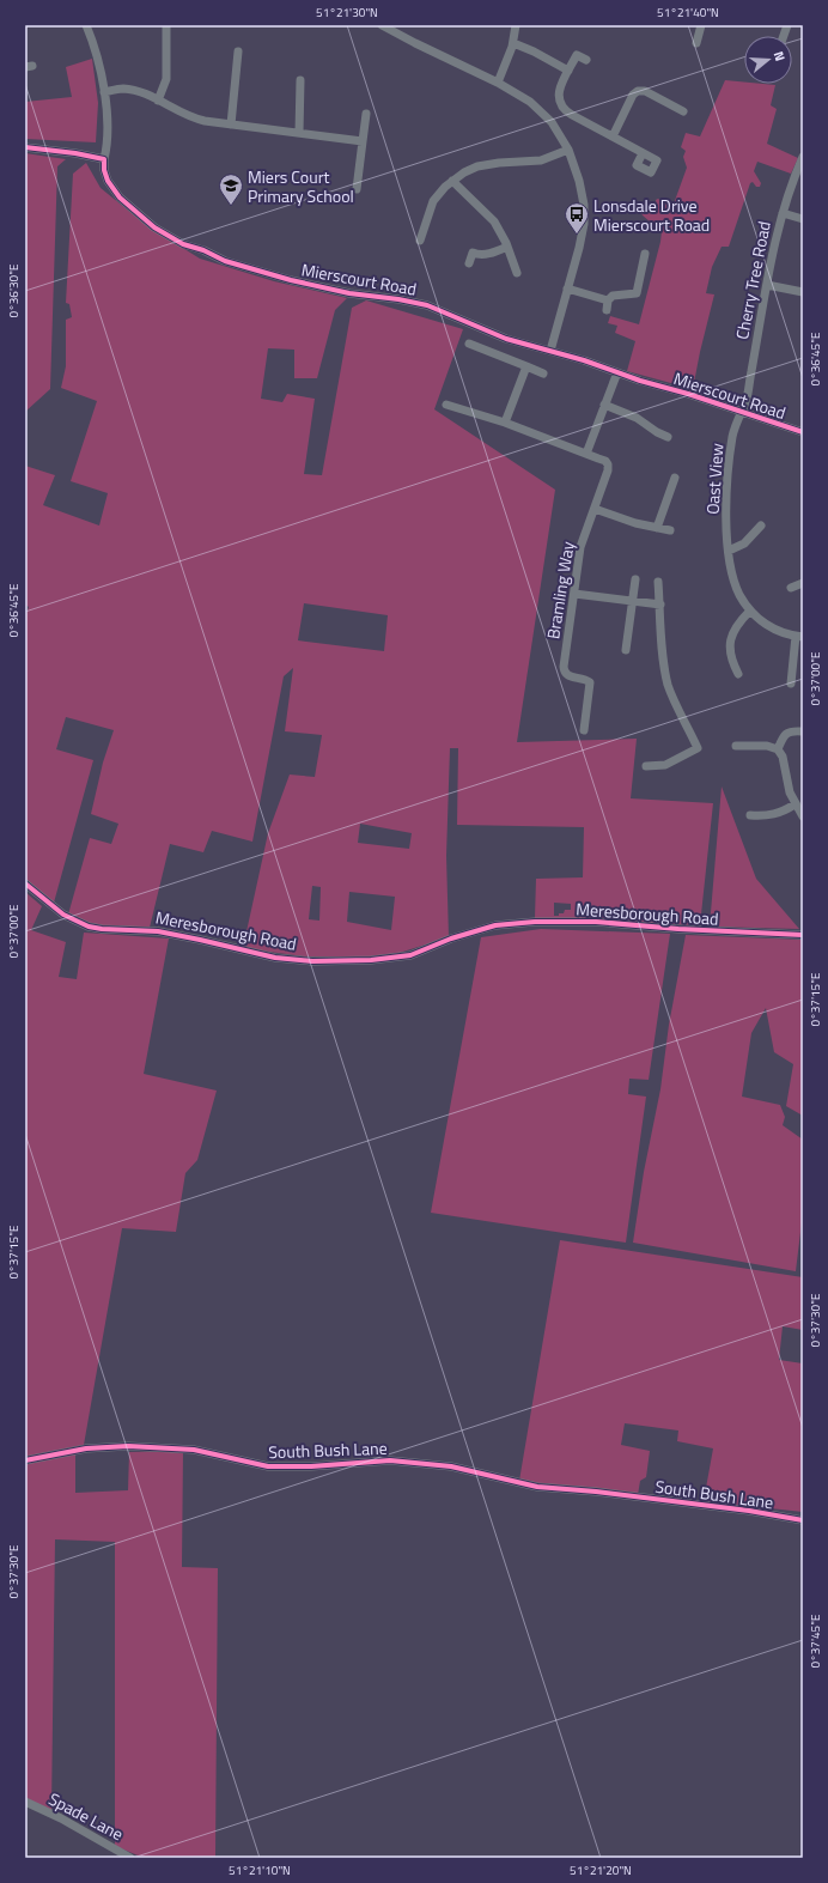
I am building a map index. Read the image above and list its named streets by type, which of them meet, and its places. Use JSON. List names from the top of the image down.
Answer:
{
  "streets": {
    "street": [
      "Mierscourt Road",
      "Cherry Tree Road",
      "Oast View",
      "Bramling Way",
      "Meresborough Road",
      "South Bush Lane",
      "Spade Lane"
    ]
  },
  "crossings": [
    ["Mierscourt Road", "Cherry Tree Road"],
    ["Mierscourt Road", "Oast View"],
    ["Cherry Tree Road", "Oast View"]
  ],
  "places": {
    "school or university": ["Miers Court Primary School"],
    "bus stop": ["Lonsdale Drive Mierscourt Road"]
  },
  "north": "right",
  "coordinates": [
    "51°21'30\"N",
    "51°21'40\"N",
    "0°36'30\"E",
    "0°36'45\"E",
    "0°37'00\"E",
    "0°37'15\"E",
    "0°37'30\"E",
    "0°37'45\"E",
    "51°21'10\"N",
    "51°21'20\"N"
  ]
}
